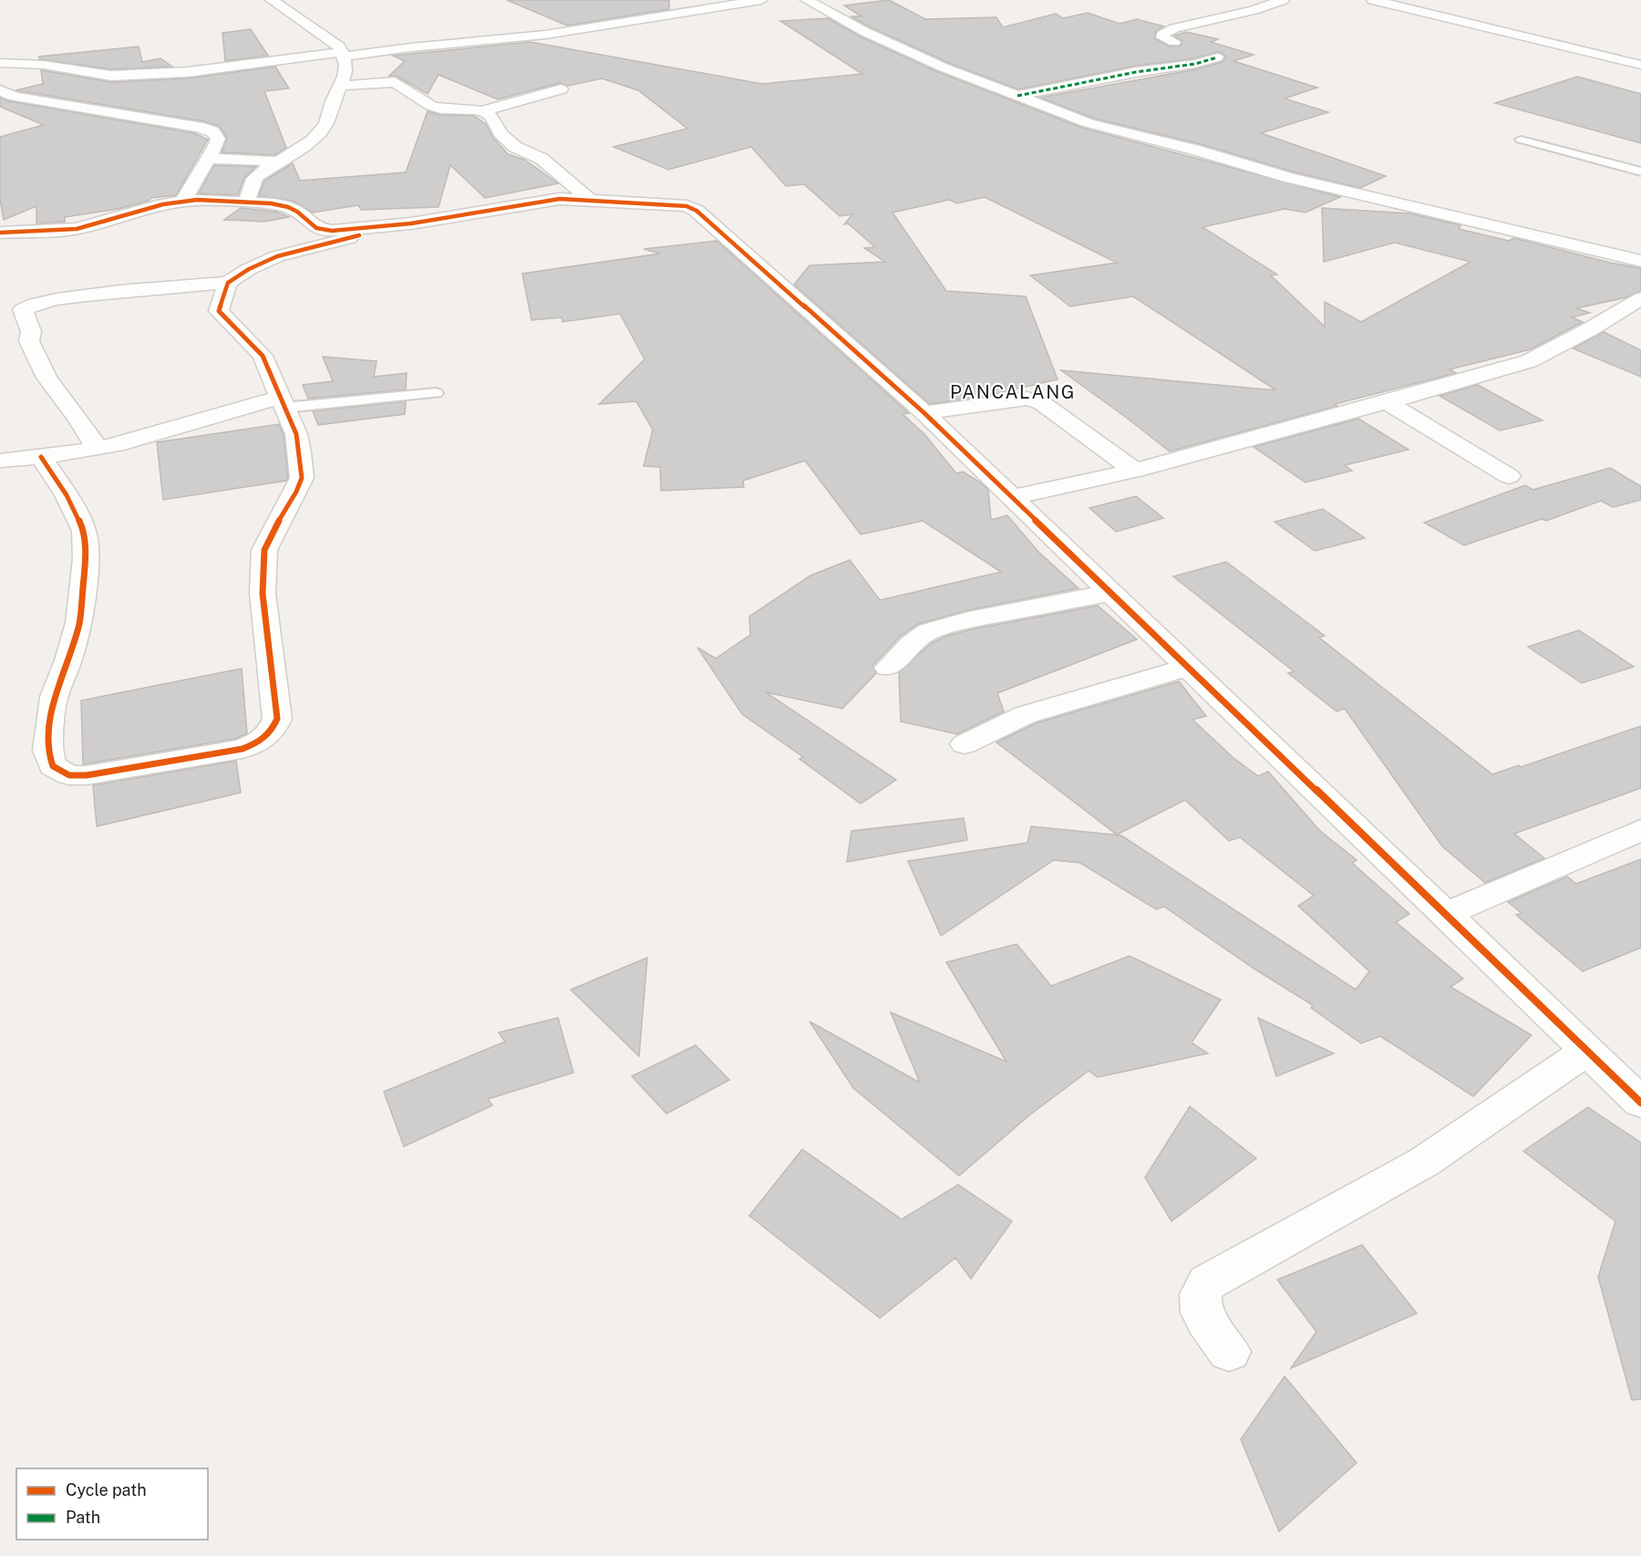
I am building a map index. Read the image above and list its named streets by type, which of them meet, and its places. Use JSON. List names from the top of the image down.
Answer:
{
  "districts": ["PANCALANG"],
  "legend": ["Cycle path", "Path"]
}
